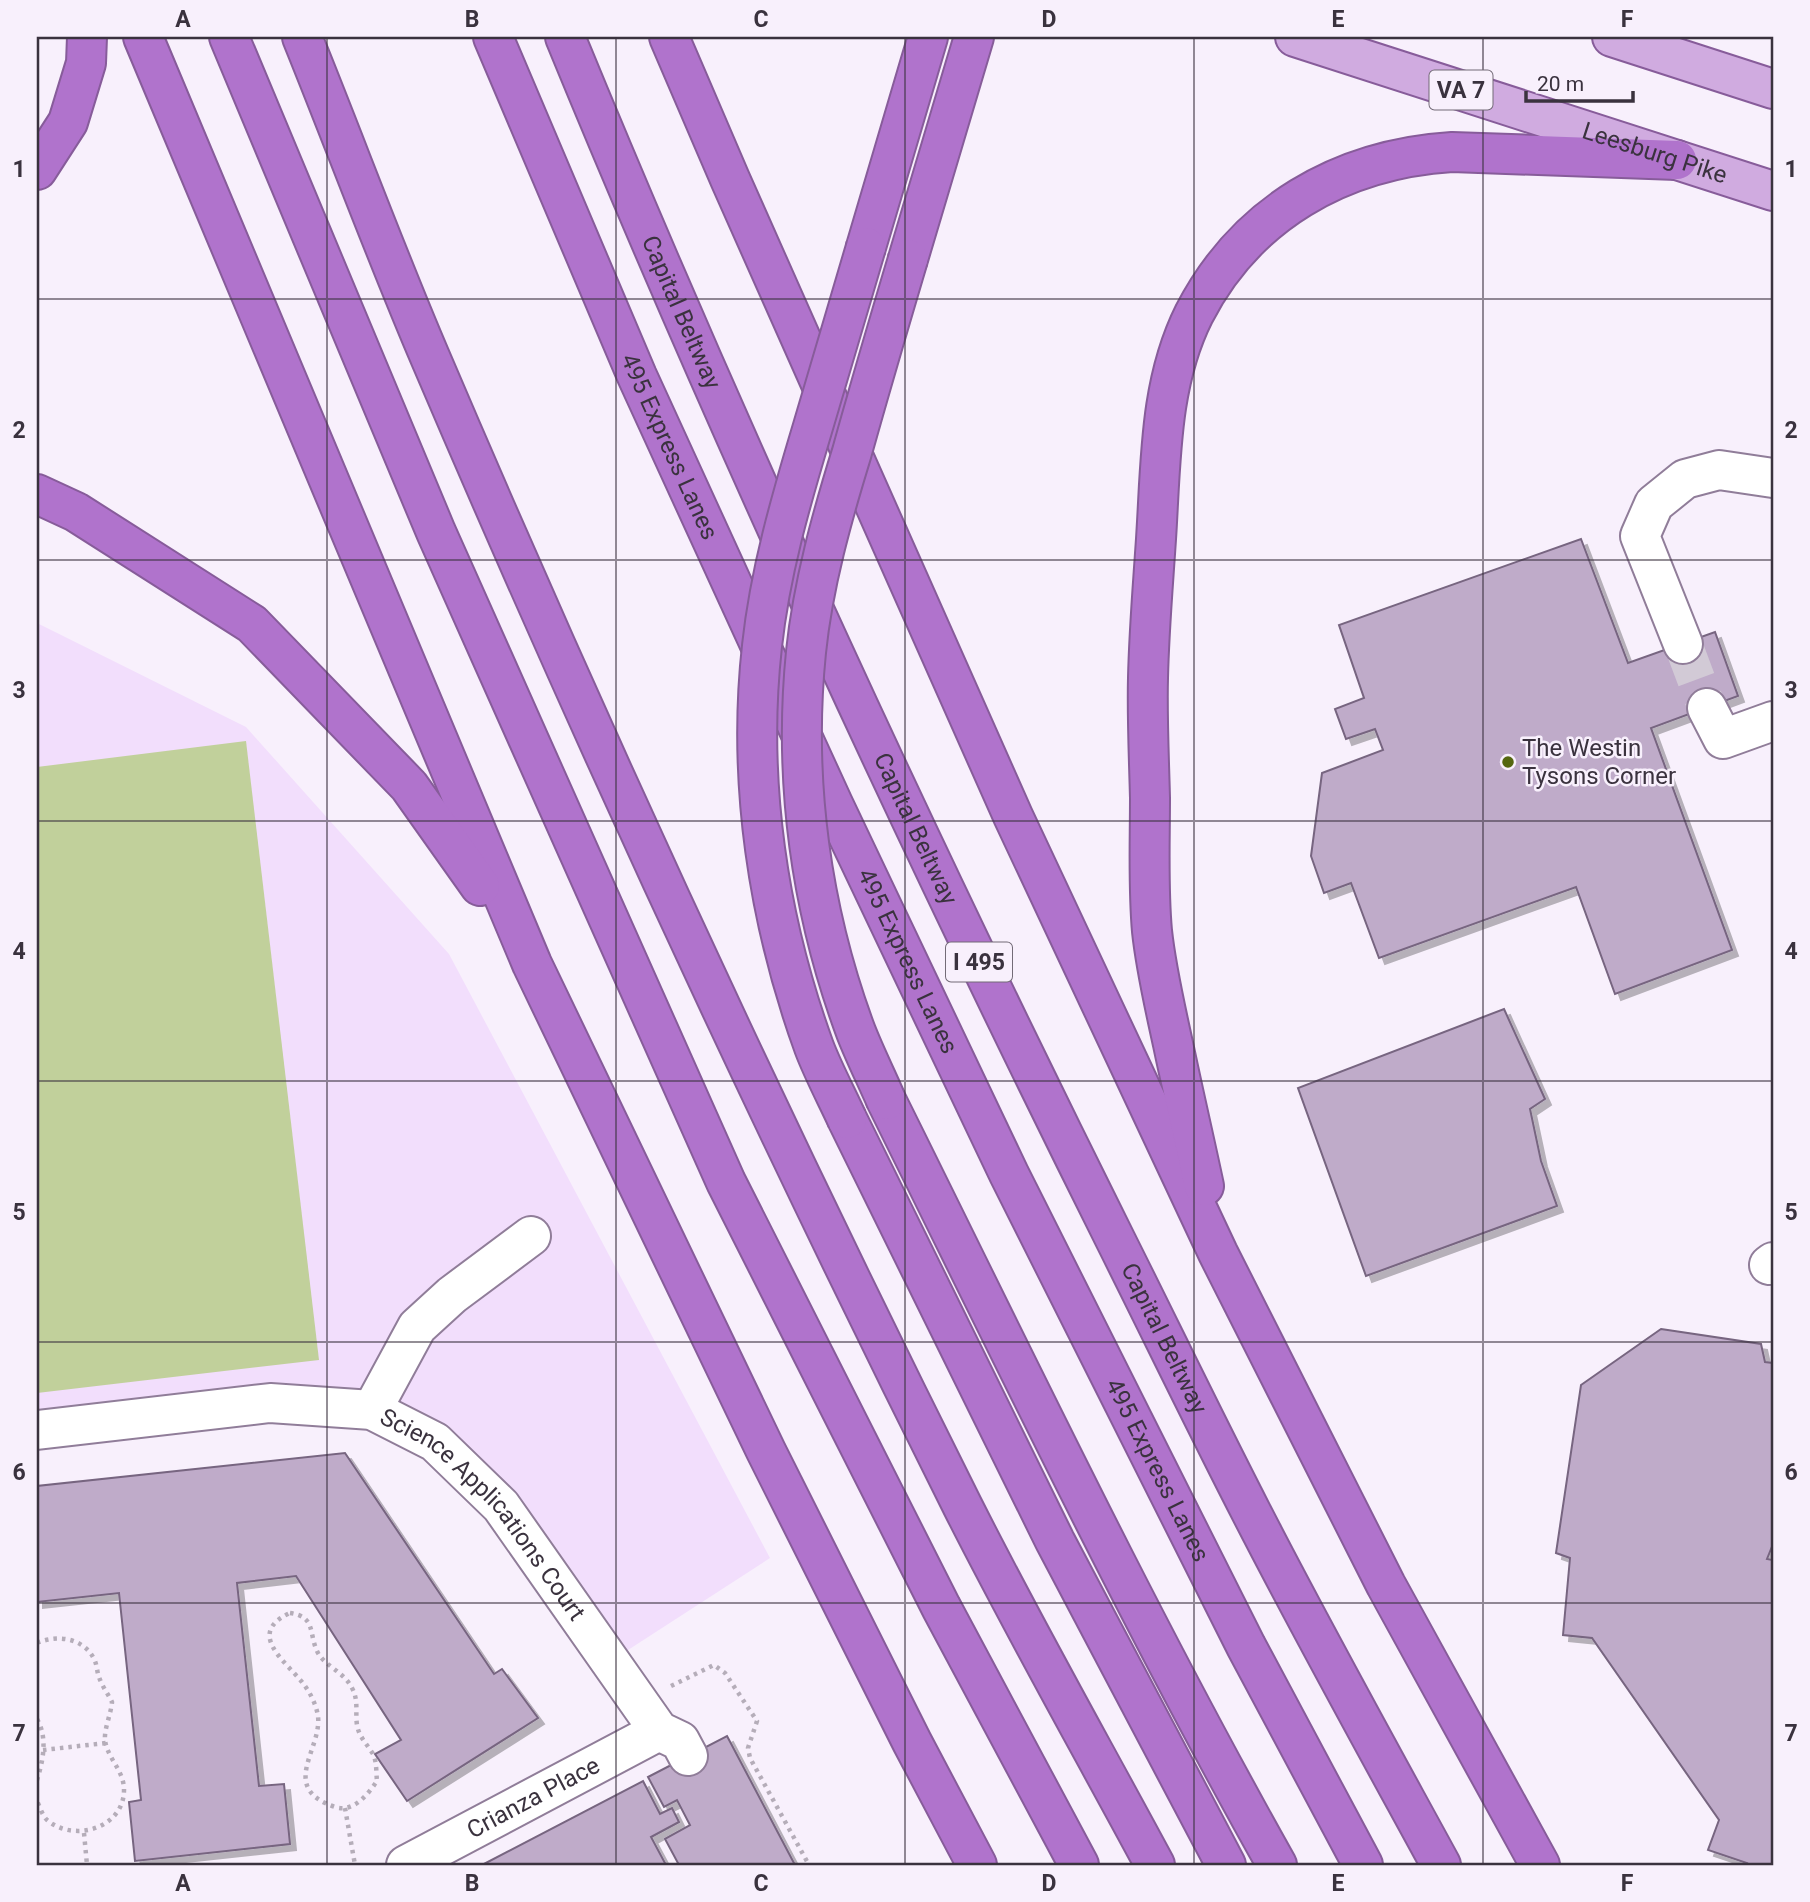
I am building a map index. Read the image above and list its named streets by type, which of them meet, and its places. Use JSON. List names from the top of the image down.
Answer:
{
  "streets": {
    "highway": ["Capital Beltway", "495 Express Lanes", "I 495"],
    "main road": ["VA 7", "Leesburg Pike"],
    "street": ["Science Applications Court", "Crianza Place"]
  },
  "crossings": [
    ["Science Applications Court", "Crianza Place"]
  ],
  "places": ["The Westin Tysons Corner"],
  "scale_bar": "20 m",
  "grid": {
    "columns": [
      "A",
      "B",
      "C",
      "D",
      "E",
      "F"
    ],
    "rows": [
      "1",
      "2",
      "3",
      "4",
      "5",
      "6",
      "7"
    ]
  }
}
